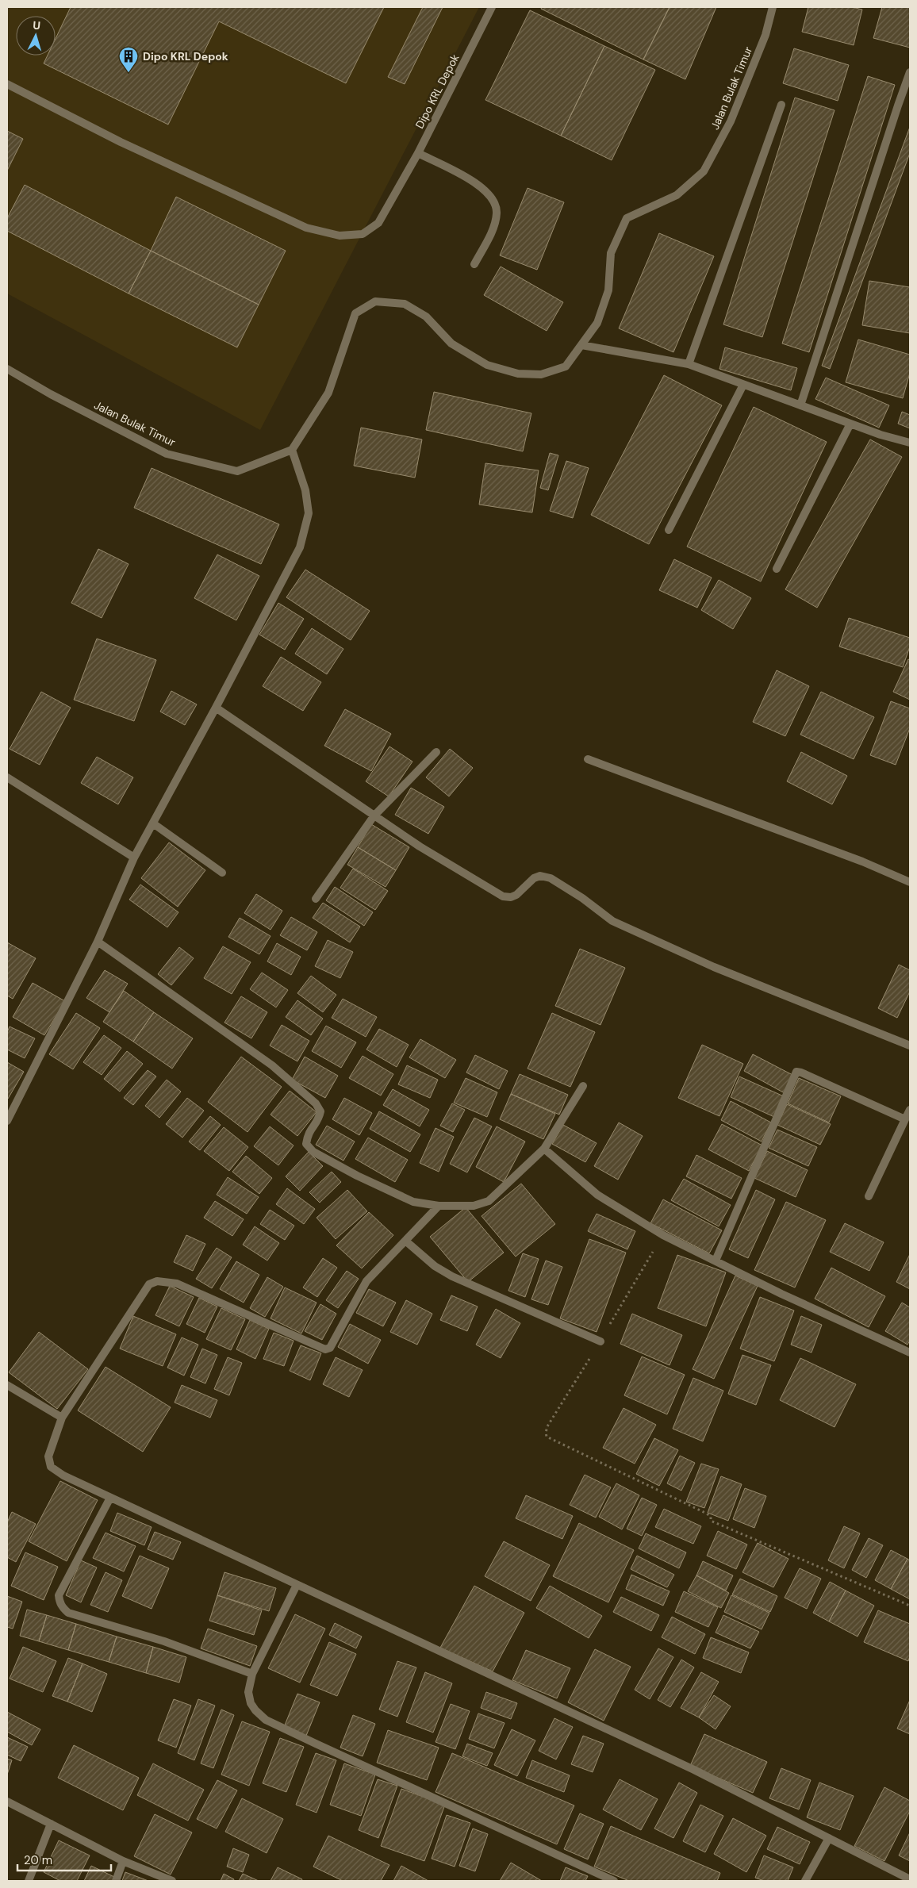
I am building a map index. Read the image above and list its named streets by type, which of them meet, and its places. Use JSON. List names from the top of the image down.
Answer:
{
  "streets": {
    "street": ["Jalan Bulak Timur", "Dipo KRL Depok"]
  },
  "places": {
    "building": ["Dipo KRL Depok"]
  },
  "scale_bar": "20 m",
  "north": "top"
}
